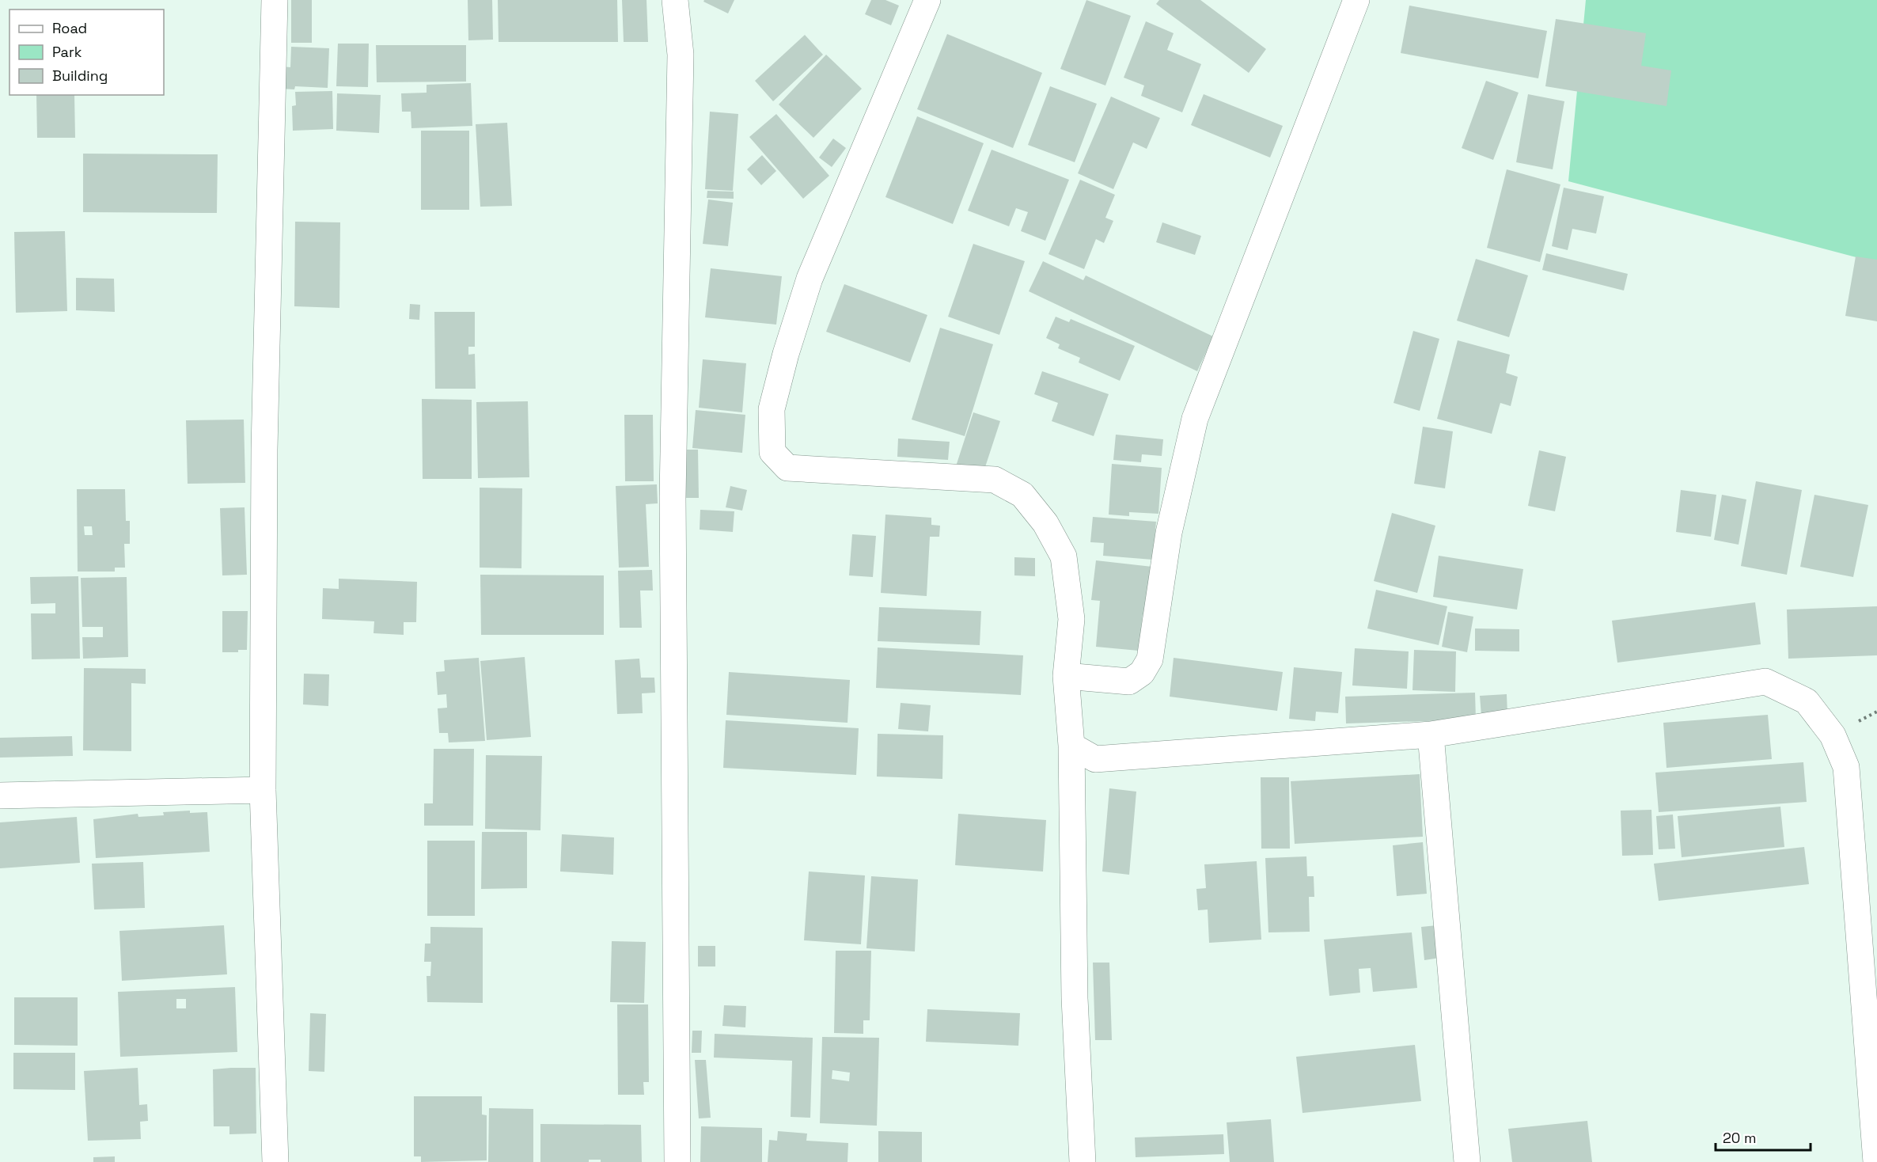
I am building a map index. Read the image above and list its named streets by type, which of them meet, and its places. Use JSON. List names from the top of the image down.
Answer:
{
  "legend": ["Road", "Park", "Building"],
  "scale_bar": "20 m"
}
